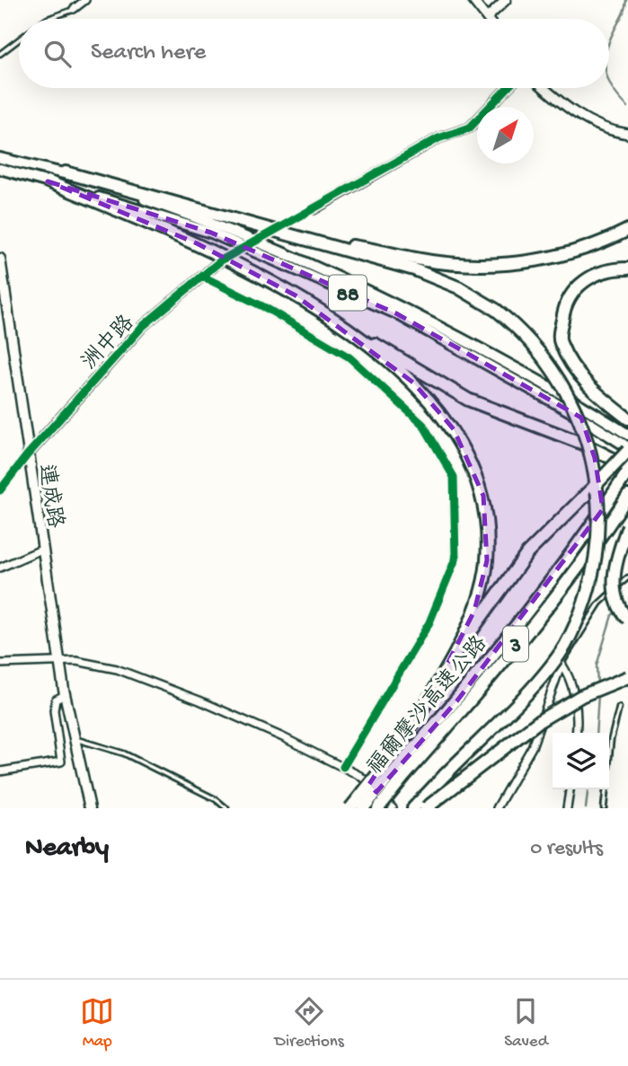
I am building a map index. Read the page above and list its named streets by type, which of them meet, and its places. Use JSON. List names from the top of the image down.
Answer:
{
  "streets": {
    "highway": ["88", "3", "福爾摩沙高速公路"],
    "main road": ["連成路"],
    "street": ["洲中路"]
  },
  "crossings": [
    ["洲中路", "連成路"]
  ],
  "north": "top right",
  "page": {
    "search": "Search here",
    "heading": ["Nearby", "0 results"],
    "nav": ["Map", "Directions", "Saved"]
  }
}
